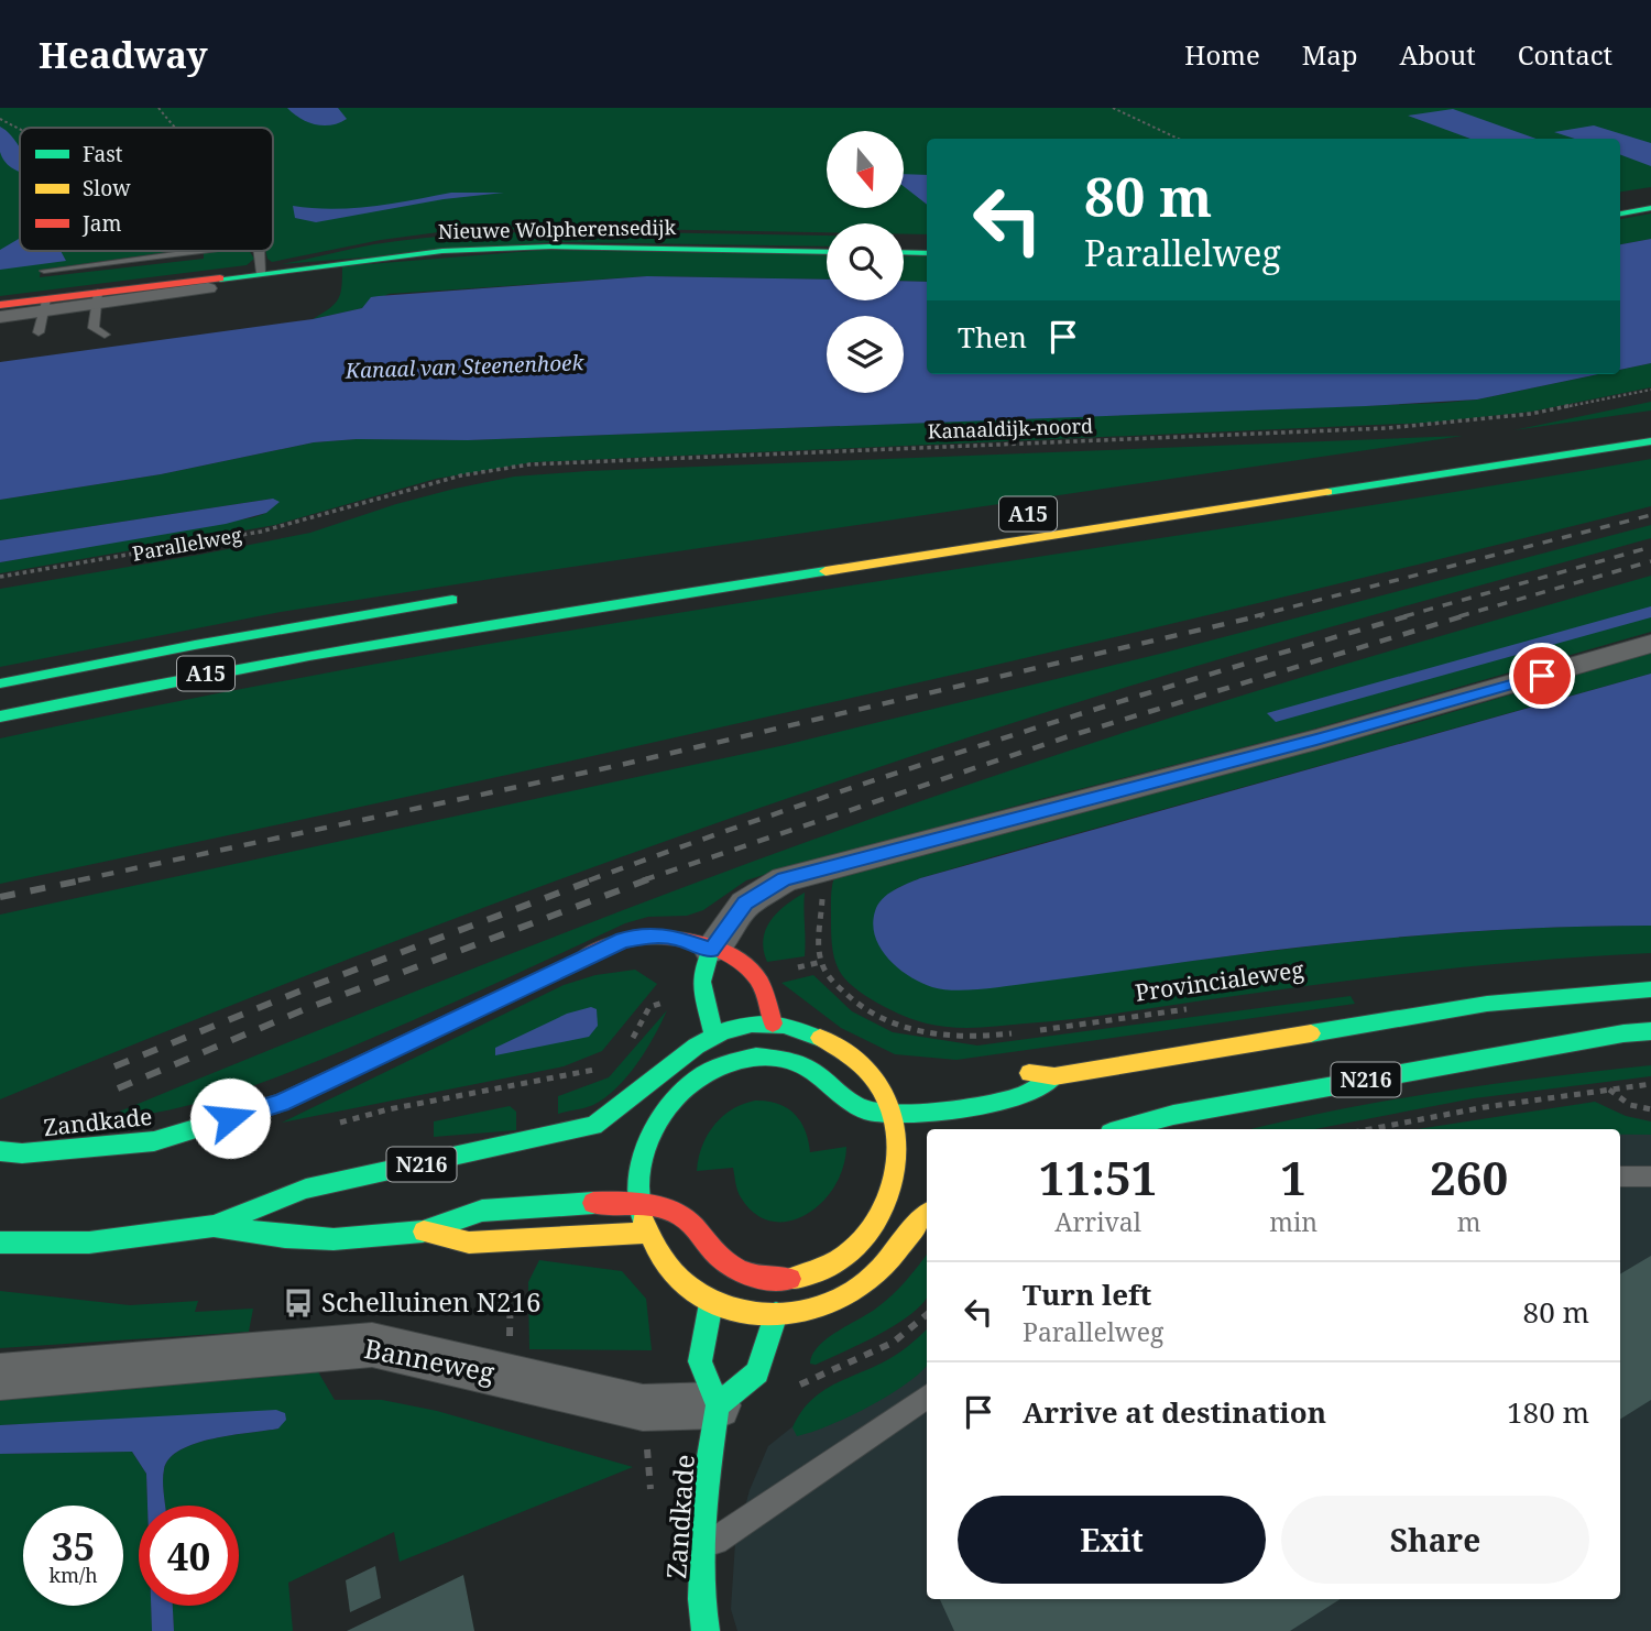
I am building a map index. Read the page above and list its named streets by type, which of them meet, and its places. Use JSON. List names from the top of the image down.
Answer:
{
  "streets": {
    "main road": [
      "Nieuwe Wolpherensedijk",
      "A15",
      "N216",
      "Zandkade"
    ],
    "street": ["Banneweg"],
    "path": ["Kanaaldijk-noord", "Parallelweg", "Provincialeweg"]
  },
  "crossings": [
    ["Kanaaldijk-noord", "Parallelweg"],
    ["N216", "Zandkade"],
    ["Zandkade", "Banneweg"]
  ],
  "water": ["Kanaal van Steenenhoek"],
  "places": {
    "bus stop": ["Schelluinen N216"]
  },
  "legend": ["Fast", "Slow", "Jam"],
  "north": "bottom",
  "page": {
    "header": "Headway",
    "nav": [
      "Home",
      "Map",
      "About",
      "Contact"
    ],
    "turn": ["80 m", "Parallelweg"],
    "then": "Then",
    "eta": [
      "11:51",
      "Arrival",
      "1",
      "min",
      "260",
      "m"
    ],
    "list": [
      {
        "name": "Turn left",
        "note": "Parallelweg",
        "value": "80 m"
      },
      {
        "name": "Arrive at destination",
        "value": "180 m"
      }
    ],
    "buttons": ["Exit", "Share"],
    "speed": "35 km/h",
    "limit": "40"
  }
}
